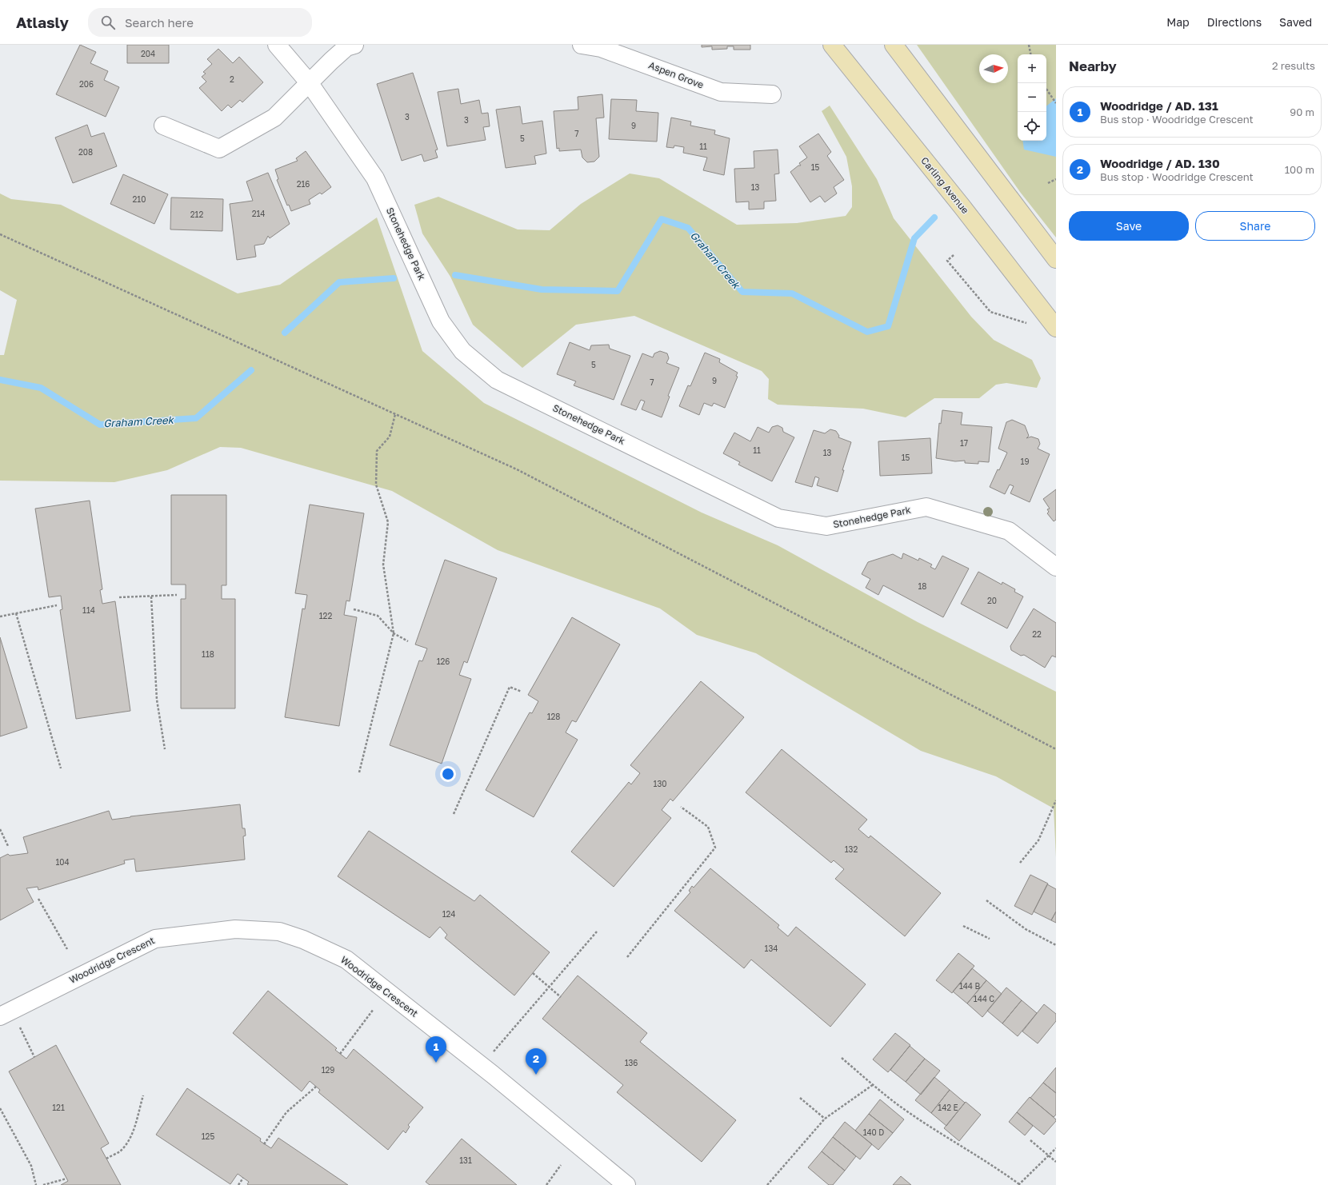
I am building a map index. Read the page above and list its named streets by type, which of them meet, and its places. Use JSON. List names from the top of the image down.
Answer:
{
  "streets": {
    "main road": ["Carling Avenue"],
    "street": ["Aspen Grove", "Stonehedge Park", "Woodridge Crescent"]
  },
  "water": ["Graham Creek"],
  "house_numbers": [
    "204",
    "2",
    "206",
    "3",
    "3",
    "9",
    "7",
    "5",
    "11",
    "208",
    "15",
    "216",
    "13",
    "210",
    "214",
    "212",
    "5",
    "9",
    "7",
    "17",
    "11",
    "13",
    "15",
    "19",
    "18",
    "20",
    "114",
    "122",
    "22",
    "118",
    "126",
    "128",
    "130",
    "132",
    "104",
    "124",
    "134",
    "144 B",
    "144 C",
    "136",
    "129",
    "121",
    "142 E",
    "140 D",
    "125",
    "131"
  ],
  "north": "right",
  "page": {
    "header": "Atlasly",
    "search": "Search here",
    "nav": ["Map", "Directions", "Saved"],
    "heading": ["Nearby", "2 results"],
    "map_buttons": ["+", "−"],
    "list": [
      {
        "mark": "1",
        "name": "Woodridge / AD. 131",
        "note": "Bus stop · Woodridge Crescent",
        "value": "90 m"
      },
      {
        "mark": "2",
        "name": "Woodridge / AD. 130",
        "note": "Bus stop · Woodridge Crescent",
        "value": "100 m"
      }
    ],
    "buttons": ["Save", "Share"],
    "pins": ["1", "2"]
  }
}
